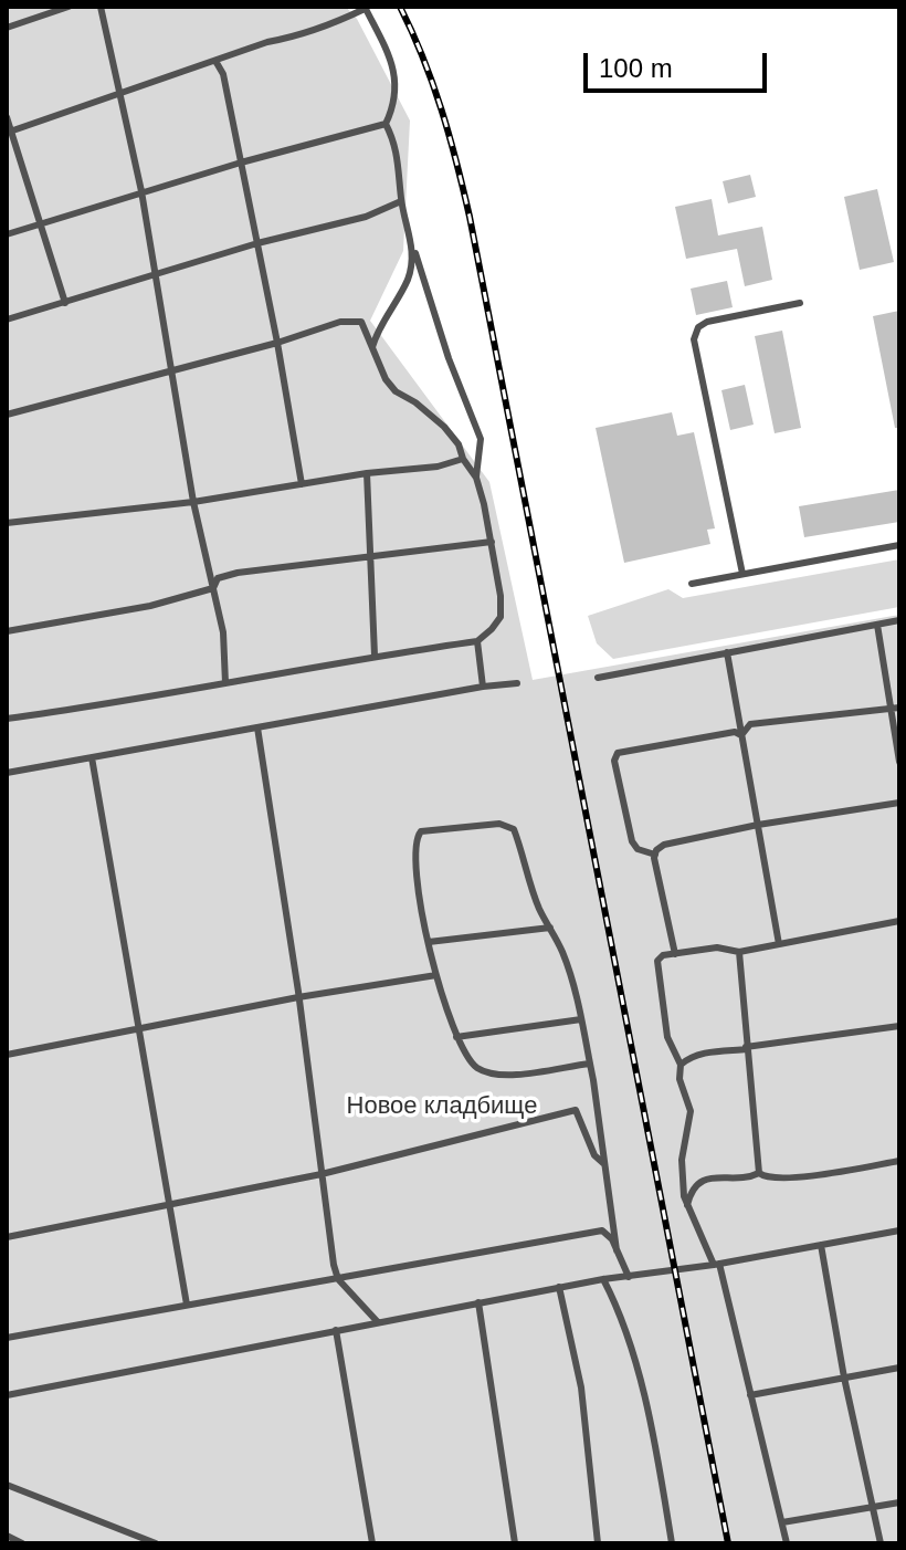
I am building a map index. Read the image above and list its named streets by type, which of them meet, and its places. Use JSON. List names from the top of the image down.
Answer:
{
  "parks": ["Новое кладбище"],
  "scale_bar": "100 m"
}
